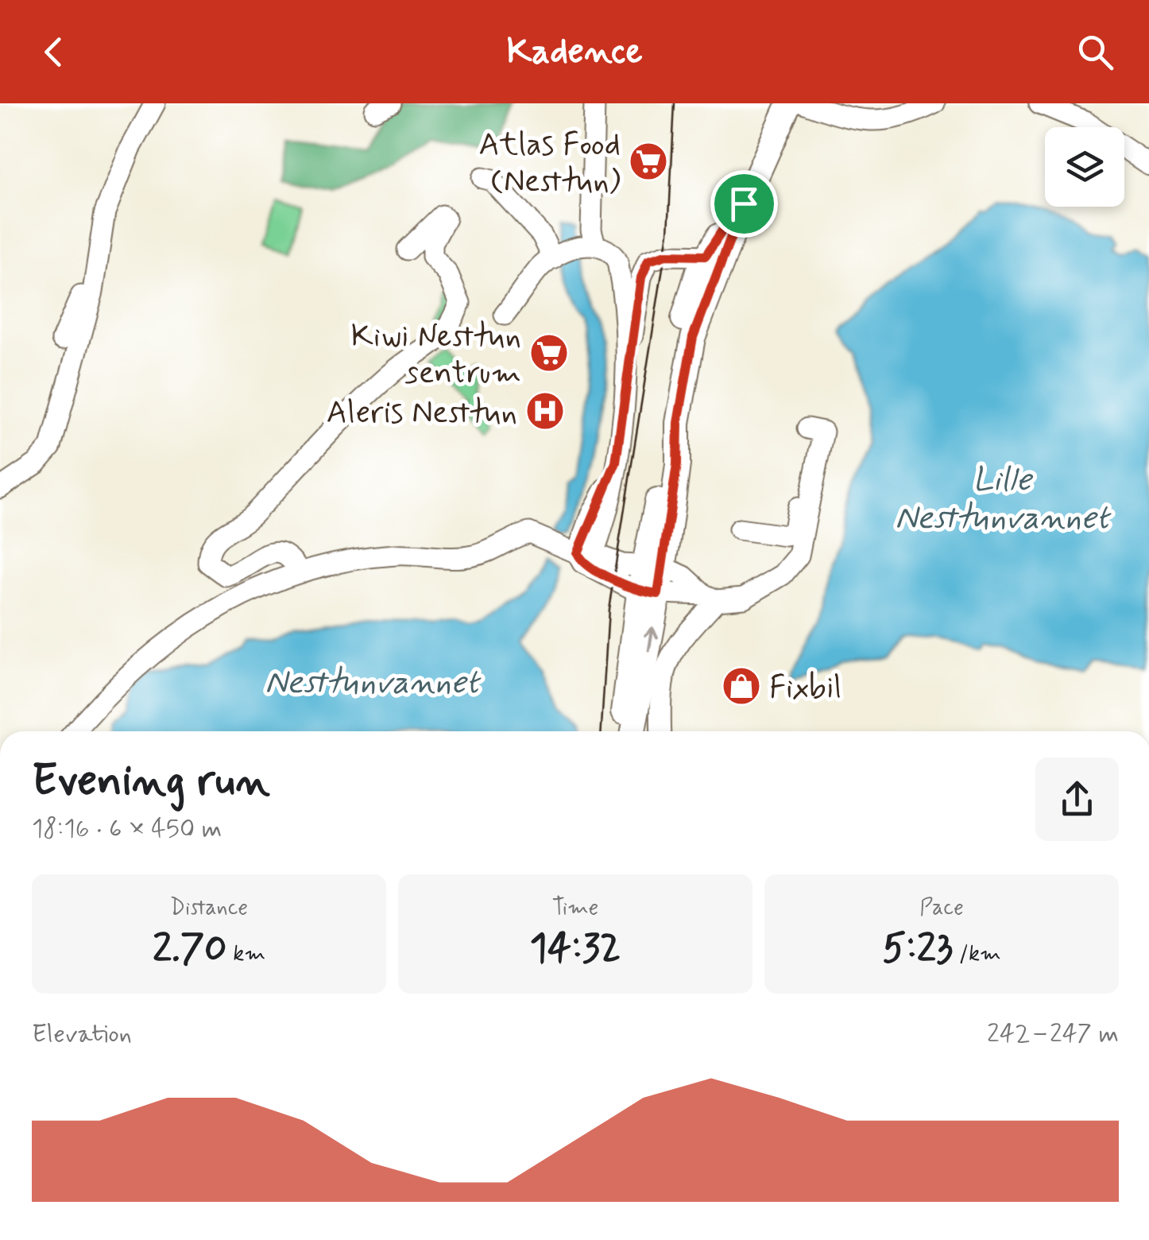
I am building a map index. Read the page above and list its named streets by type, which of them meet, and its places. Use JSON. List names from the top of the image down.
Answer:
{
  "water": ["Lille Nesttunvannet", "Nesttunvannet"],
  "places": {
    "supermarket": ["Atlas Food (Nesttun)", "Kiwi Nesttun sentrum"],
    "hospital": ["Aleris Nesttun"],
    "shop": ["Fixbil"]
  },
  "page": {
    "header": "Kadence",
    "heading": ["Evening run", "18:16 · 6 × 450 m"],
    "stats": [
      ["Distance", "2.70 km"],
      ["Time", "14:32"],
      ["Pace", "5:23 /km"]
    ],
    "chart": ["Elevation", "242–247 m"]
  }
}
